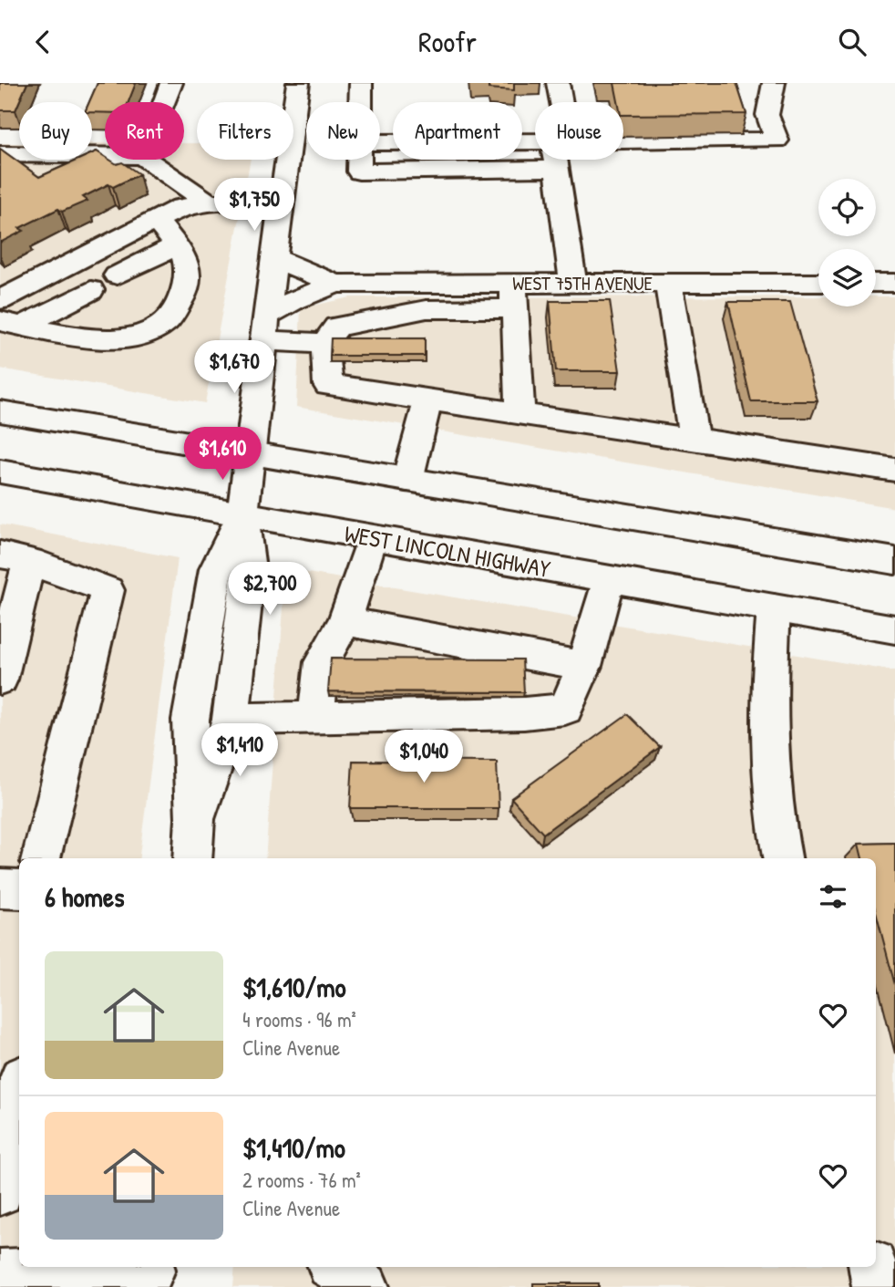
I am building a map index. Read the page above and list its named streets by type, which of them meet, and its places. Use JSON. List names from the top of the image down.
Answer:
{
  "streets": {
    "street": ["WEST 75TH AVENUE", "WEST LINCOLN HIGHWAY"]
  },
  "page": {
    "header": "Roofr",
    "chip": [
      "Buy",
      "Rent",
      "Filters",
      "New",
      "Apartment",
      "House"
    ],
    "price": [
      "$1,750",
      "$1,670",
      "$1,610",
      "$2,700",
      "$1,410",
      "$1,040"
    ],
    "heading": "6 homes",
    "list": [
      {
        "name": "$1,610/mo",
        "note": "4 rooms · 96 m² · Cline Avenue"
      },
      {
        "name": "$1,410/mo",
        "note": "2 rooms · 76 m² · Cline Avenue"
      }
    ]
  }
}
